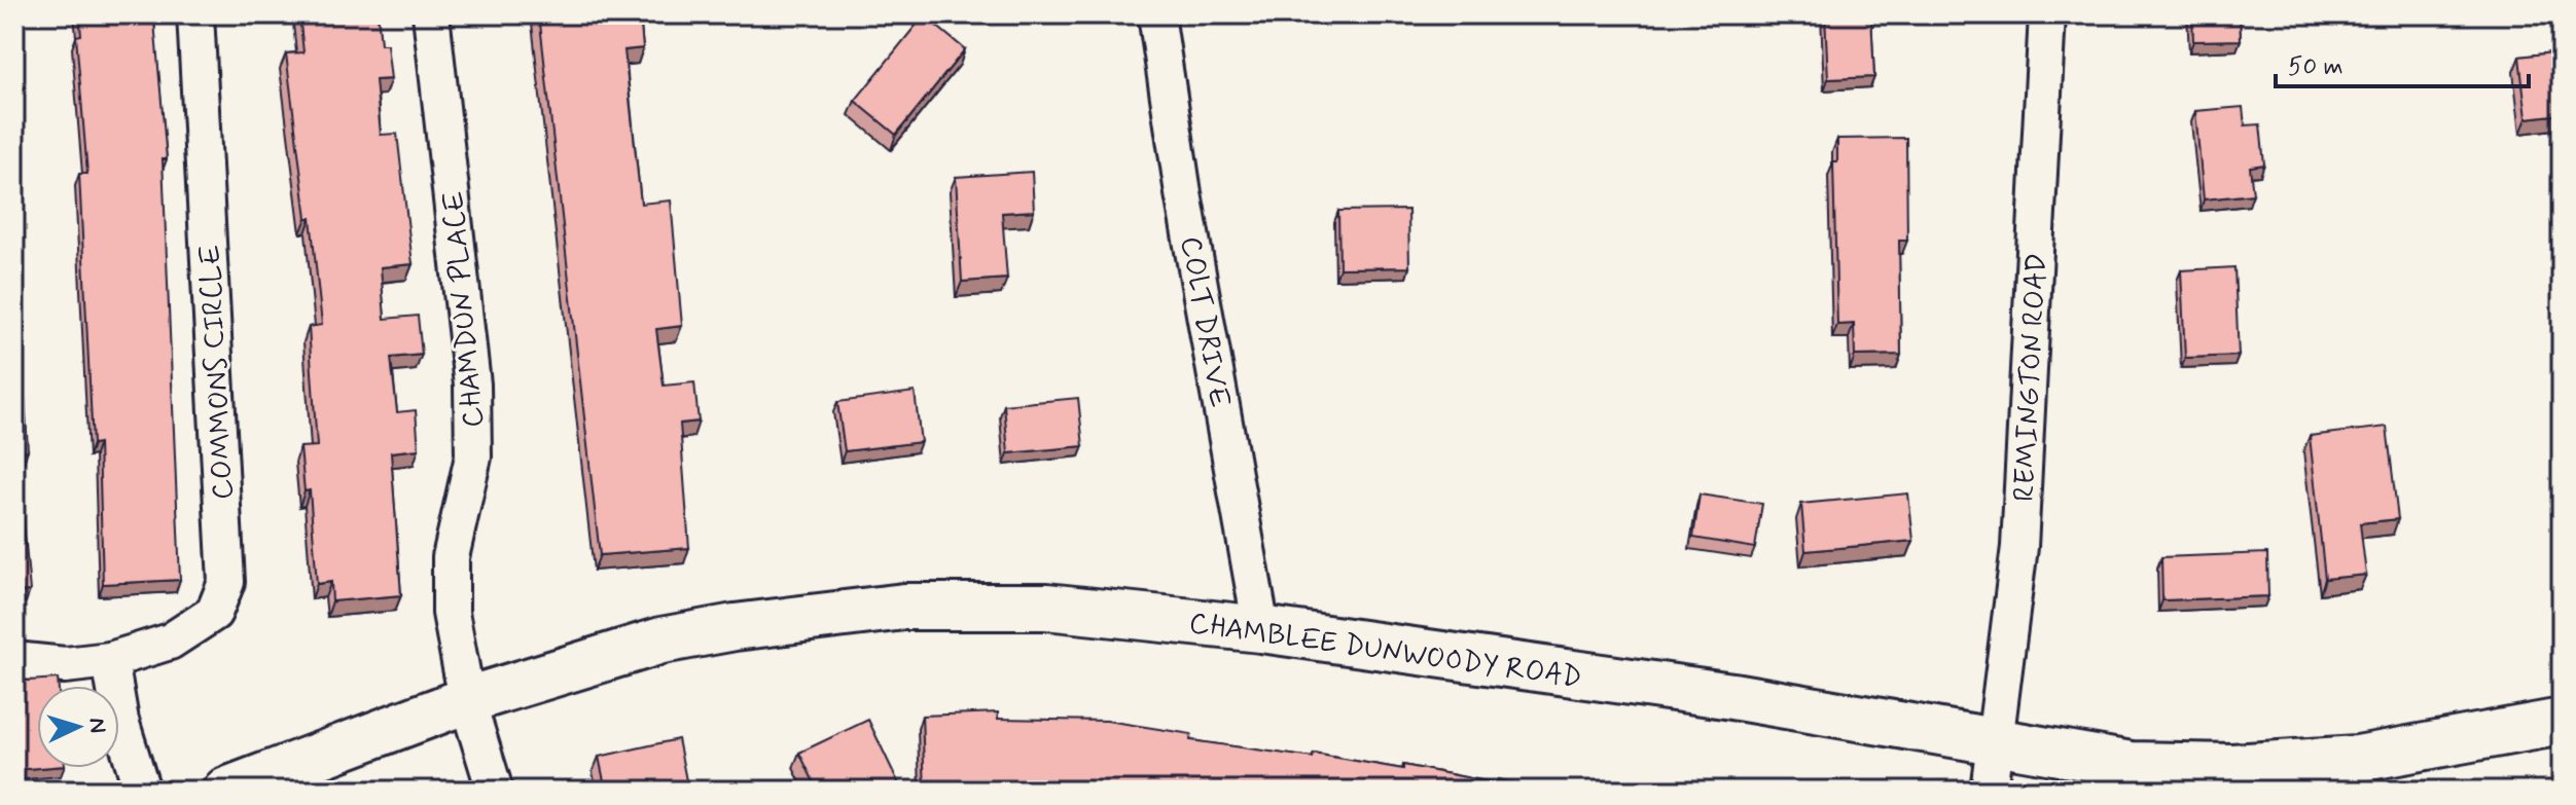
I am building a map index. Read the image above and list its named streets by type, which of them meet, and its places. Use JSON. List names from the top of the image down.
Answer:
{
  "streets": {
    "street": [
      "CHAMDUN PLACE",
      "COLT DRIVE",
      "COMMONS CIRCLE",
      "REMINGTON ROAD",
      "CHAMBLEE DUNWOODY ROAD"
    ]
  },
  "crossings": [
    ["CHAMDUN PLACE", "CHAMBLEE DUNWOODY ROAD"],
    ["COLT DRIVE", "CHAMBLEE DUNWOODY ROAD"],
    ["REMINGTON ROAD", "CHAMBLEE DUNWOODY ROAD"]
  ],
  "scale_bar": "50 m",
  "north": "right"
}
